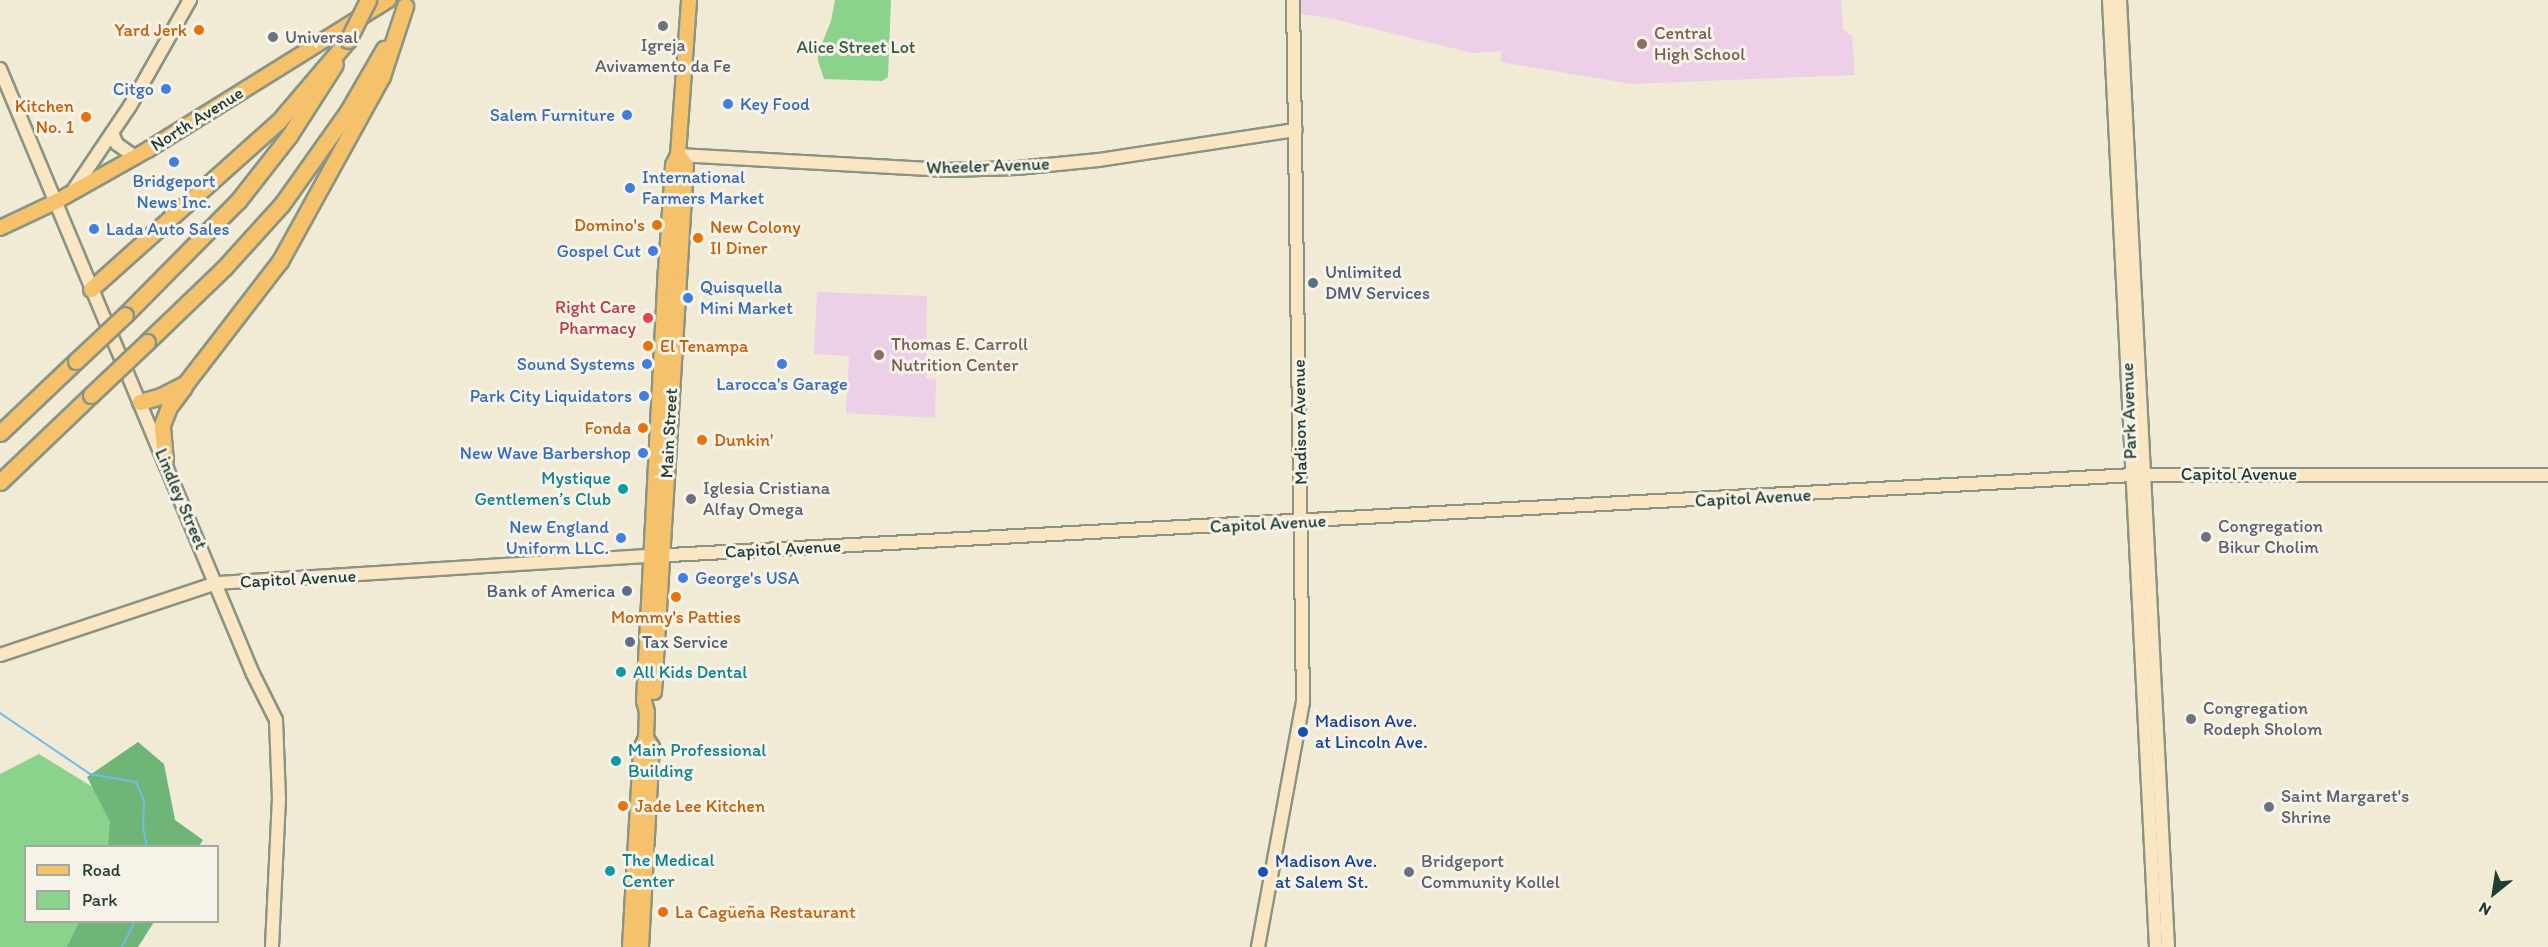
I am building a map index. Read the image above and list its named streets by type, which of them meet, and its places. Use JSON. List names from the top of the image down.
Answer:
{
  "streets": {
    "main road": [
      "North Avenue",
      "Wheeler Avenue",
      "Park Avenue",
      "Madison Avenue",
      "Main Street",
      "Capitol Avenue",
      "Lindley Street"
    ]
  },
  "crossings": [
    ["North Avenue", "Lindley Street"],
    ["Wheeler Avenue", "Madison Avenue"],
    ["Wheeler Avenue", "Main Street"],
    ["Park Avenue", "Capitol Avenue"],
    ["Madison Avenue", "Capitol Avenue"],
    ["Main Street", "Capitol Avenue"],
    ["Capitol Avenue", "Lindley Street"]
  ],
  "parks": ["Alice Street Lot"],
  "places": [
    "Igreja Avivamento da Fe",
    "Yard Jerk",
    "Universal",
    "Central High School",
    "Citgo",
    "Key Food",
    "Salem Furniture",
    "Kitchen No. 1",
    "Bridgeport News Inc.",
    "International Farmers Market",
    "Domino's",
    "Lada Auto Sales",
    "New Colony II Diner",
    "Gospel Cut",
    "Unlimited DMV Services",
    "Quisquella Mini Market",
    "Right Care Pharmacy",
    "El Tenampa",
    "Thomas E. Carroll Nutrition Center",
    "Sound Systems",
    "Larocca's Garage",
    "Park City Liquidators",
    "Fonda",
    "Dunkin'",
    "New Wave Barbershop",
    "Mystique Gentlemen’s Club",
    "Iglesia Cristiana Alfay Omega",
    "Congregation Bikur Cholim",
    "New England Uniform LLC.",
    "George's USA",
    "Bank of America",
    "Mommy's Patties",
    "Tax Service",
    "All Kids Dental",
    "Congregation Rodeph Sholom",
    "Madison Ave. at Lincoln Ave.",
    "Main Professional Building",
    "Jade Lee Kitchen",
    "Saint Margaret's Shrine",
    "The Medical Center",
    "Madison Ave. at Salem St.",
    "Bridgeport Community Kollel",
    "La Cagüeña Restaurant"
  ],
  "legend": ["Road", "Park"],
  "north": "bottom left"
}
